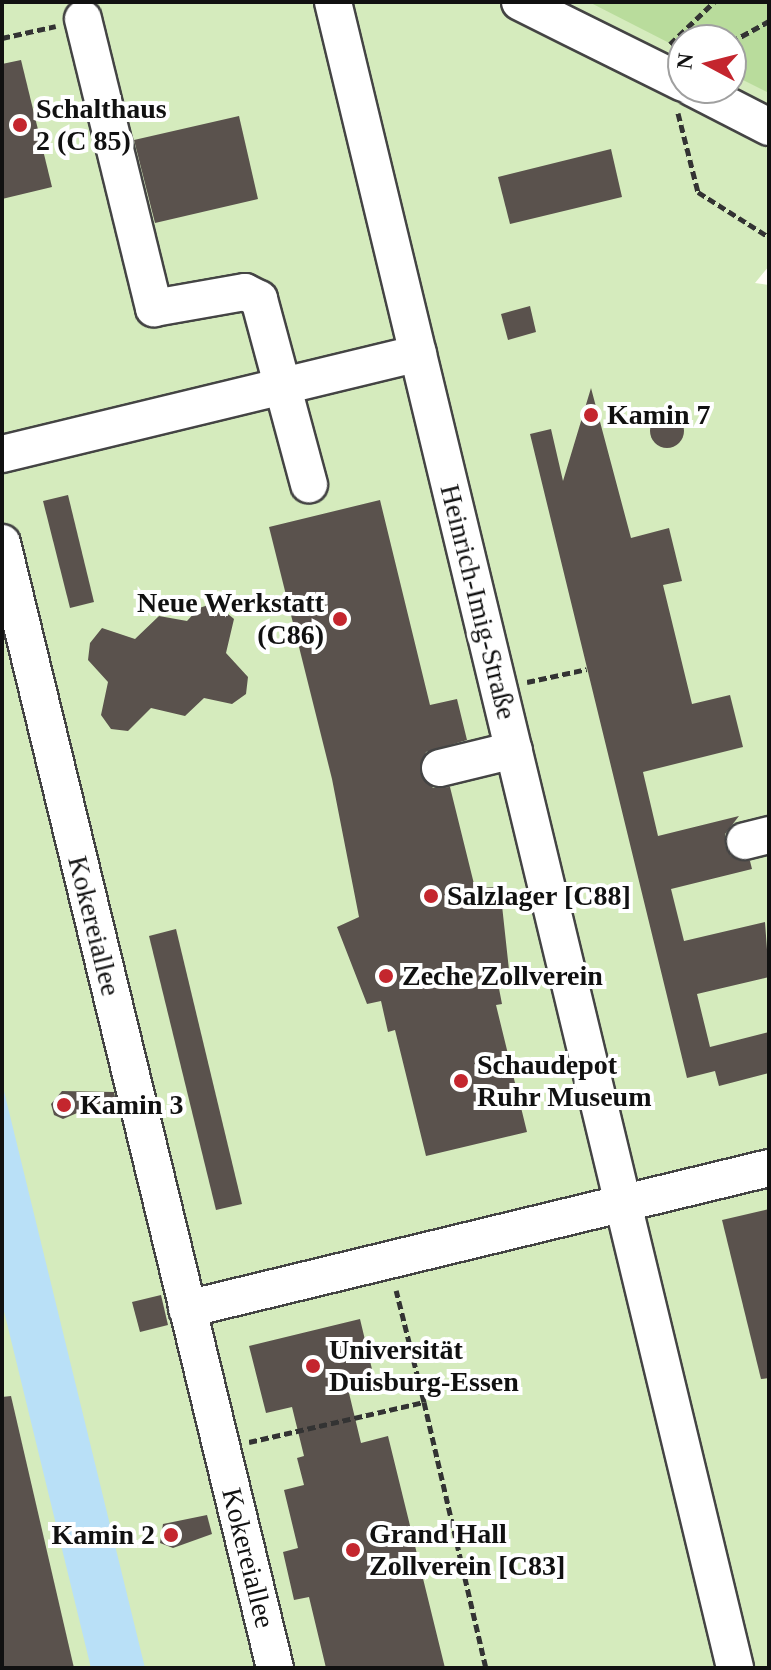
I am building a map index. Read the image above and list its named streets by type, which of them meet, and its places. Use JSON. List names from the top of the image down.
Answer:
{
  "streets": {
    "street": ["Heinrich-Imig-Straße", "Kokereiallee"]
  },
  "places": [
    "Schalthaus 2 (C 85)",
    "Kamin 7",
    "Neue Werkstatt (C86)",
    "Salzlager [C88]",
    "Zeche Zollverein",
    "Schaudepot Ruhr Museum",
    "Kamin 3",
    "Universität Duisburg-Essen",
    "Kamin 2",
    "Grand Hall Zollverein [C83]"
  ],
  "north": "left"
}
